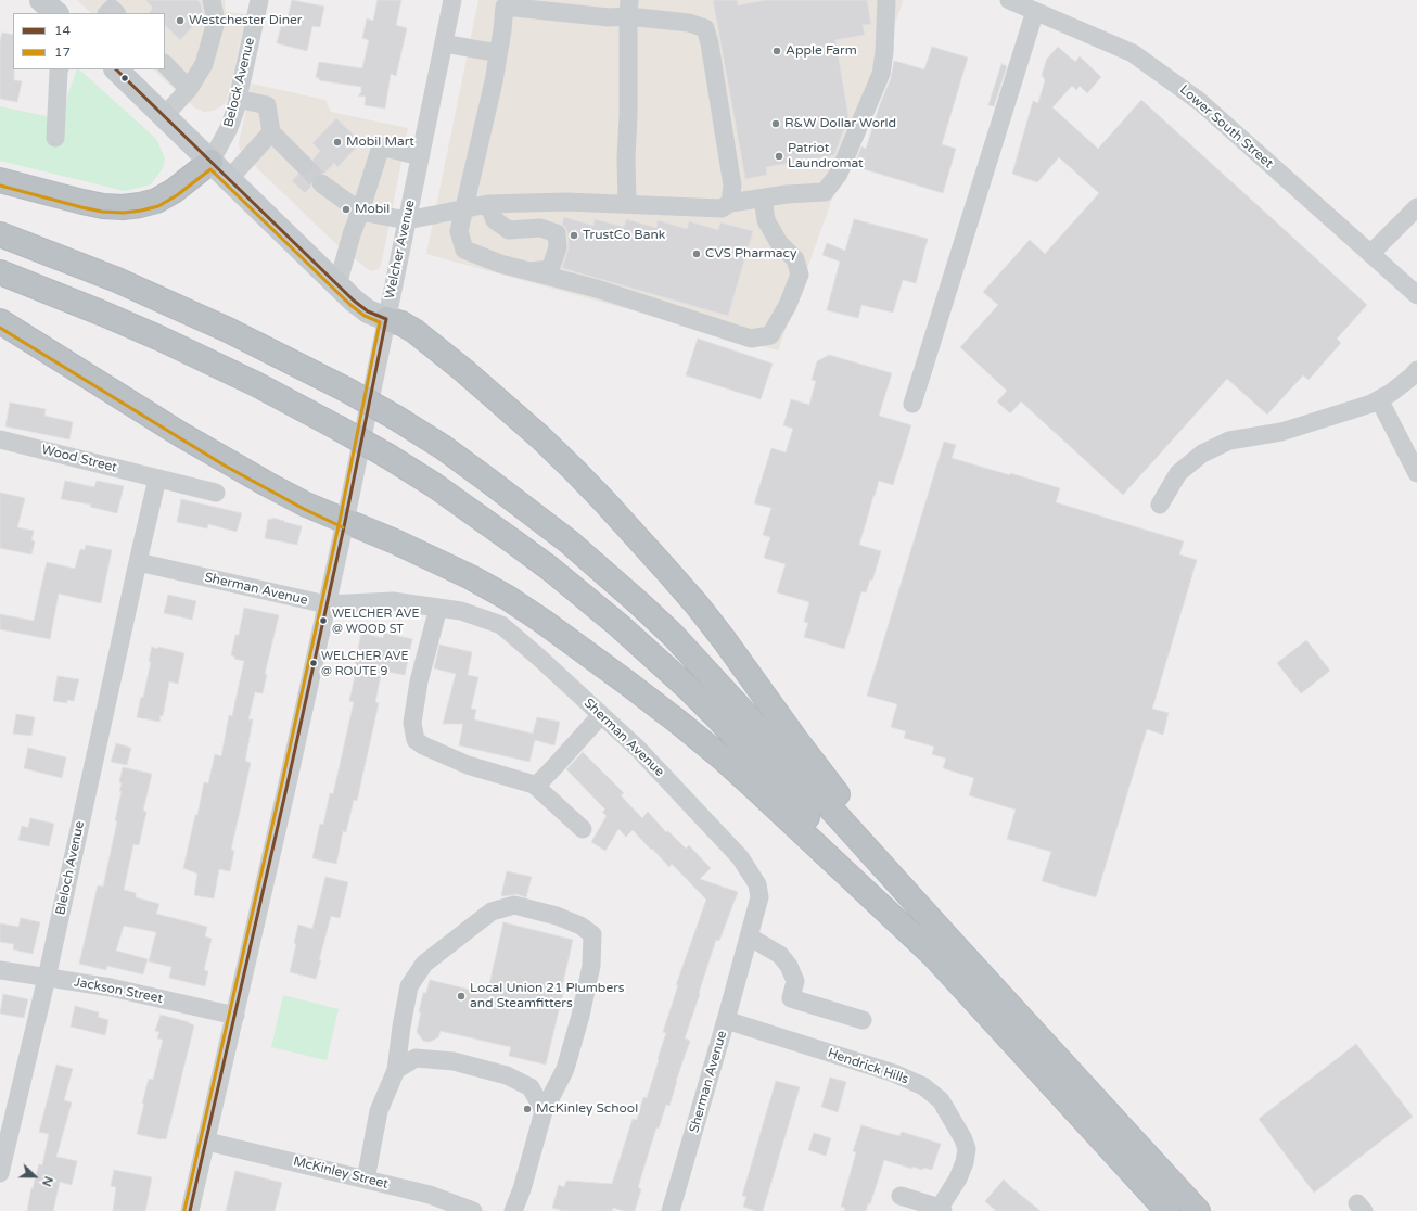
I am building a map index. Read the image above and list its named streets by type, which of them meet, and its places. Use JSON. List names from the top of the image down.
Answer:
{
  "streets": {
    "street": [
      "Belock Avenue",
      "Lower South Street",
      "Welcher Avenue",
      "Wood Street",
      "Sherman Avenue",
      "Bleloch Avenue",
      "Jackson Street",
      "Hendrick Hills",
      "McKinley Street"
    ]
  },
  "crossings": [
    ["Welcher Avenue", "Sherman Avenue"],
    ["Welcher Avenue", "Jackson Street"],
    ["Welcher Avenue", "McKinley Street"],
    ["Sherman Avenue", "Bleloch Avenue"],
    ["Sherman Avenue", "Hendrick Hills"],
    ["Bleloch Avenue", "Jackson Street"]
  ],
  "places": [
    "Westchester Diner",
    "Apple Farm",
    "R&W Dollar World",
    "Mobil Mart",
    "Patriot Laundromat",
    "Mobil",
    "TrustCo Bank",
    "CVS Pharmacy",
    "WELCHER AVE @ WOOD ST",
    "WELCHER AVE @ ROUTE 9",
    "Local Union 21 Plumbers and Steamfitters",
    "McKinley School"
  ],
  "lines": ["transit line 14", "transit line 17"],
  "legend": ["14", "17"],
  "north": "right"
}
